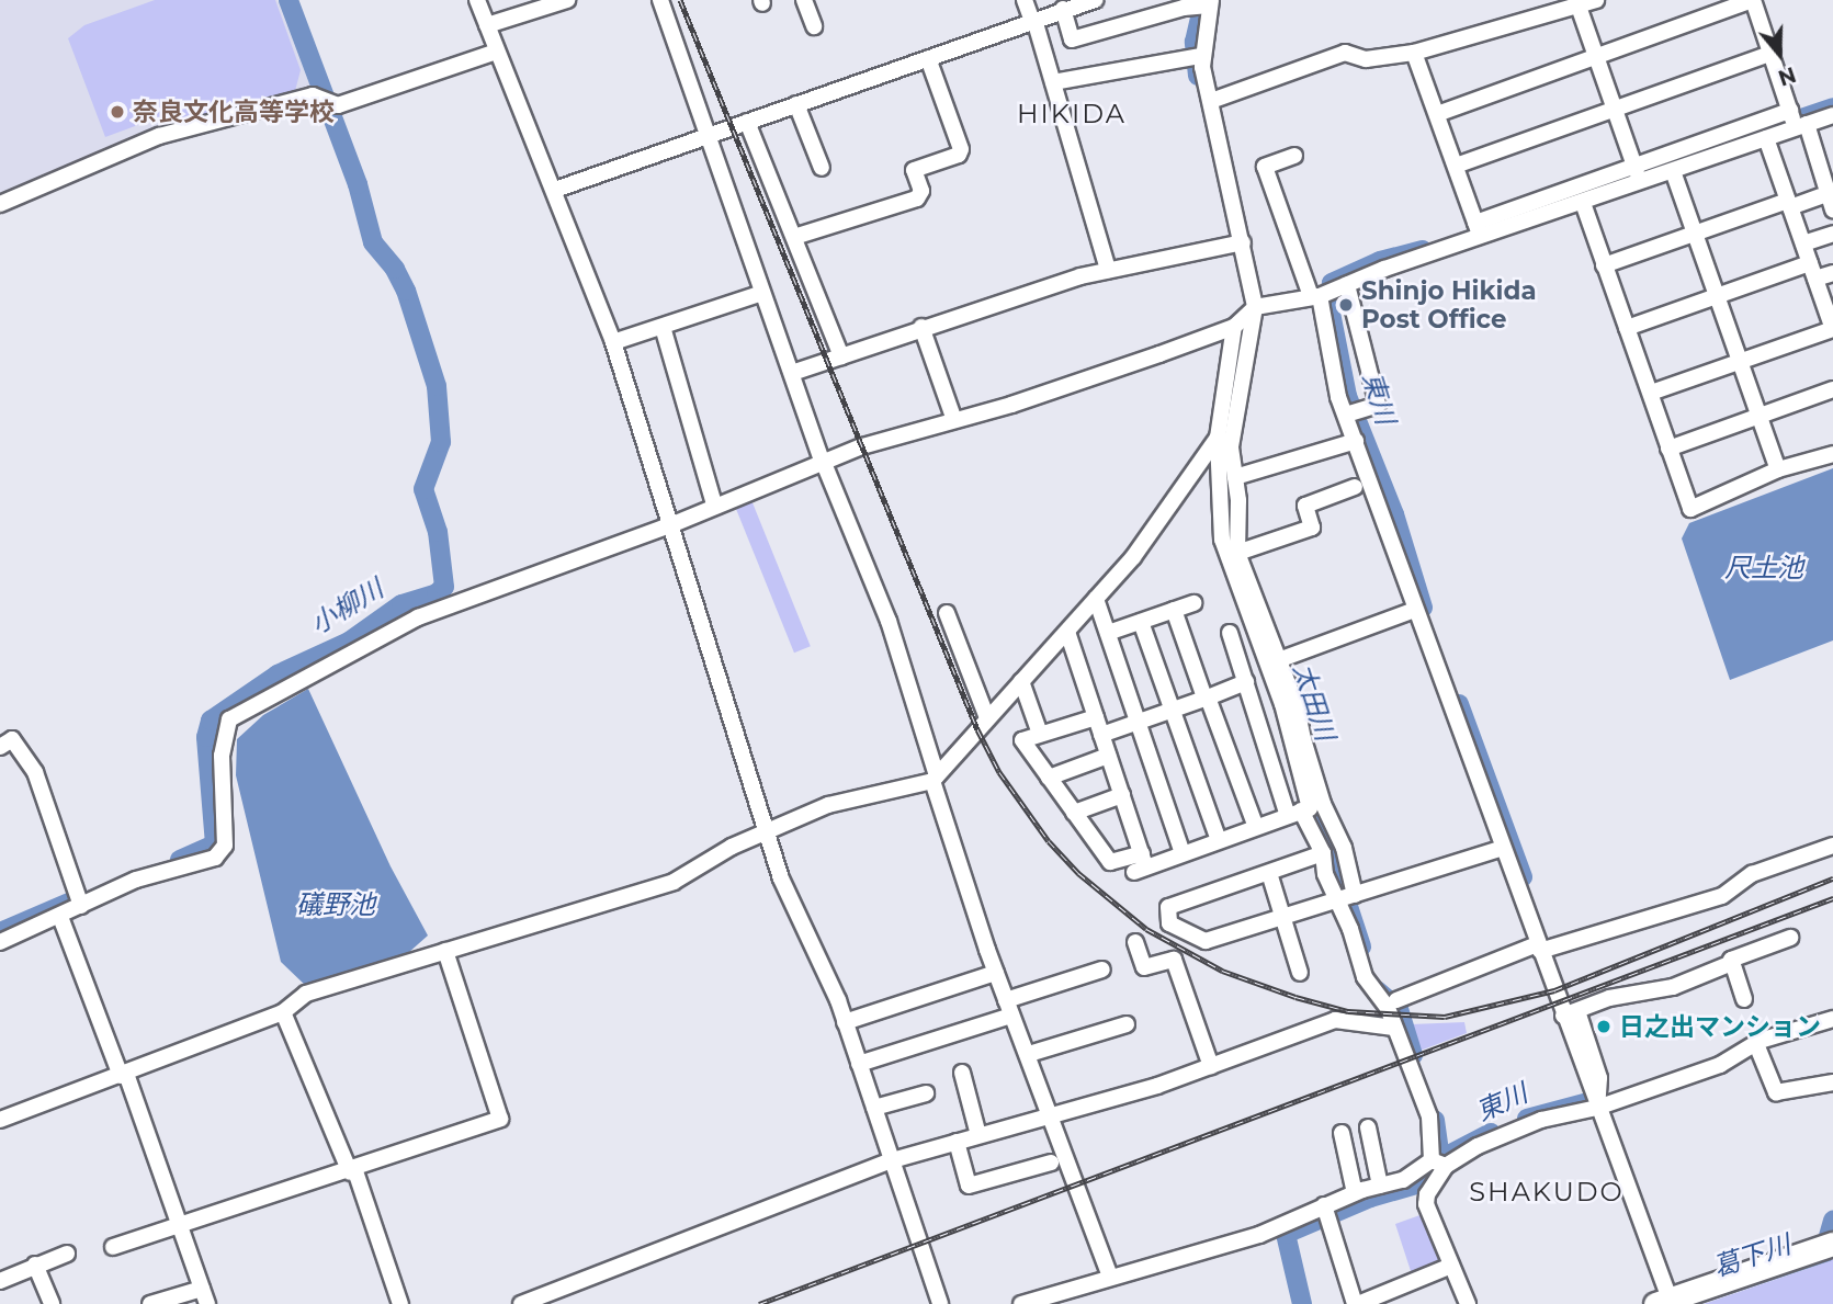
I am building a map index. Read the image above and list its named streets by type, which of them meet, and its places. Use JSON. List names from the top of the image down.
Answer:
{
  "districts": ["HIKIDA", "SHAKUDO"],
  "water": [
    "東川",
    "尺土池",
    "小柳川",
    "太田川",
    "礒野池",
    "葛下川"
  ],
  "places": ["奈良文化高等学校", "Shinjo Hikida Post Office", "日之出マンション"],
  "north": "bottom"
}
